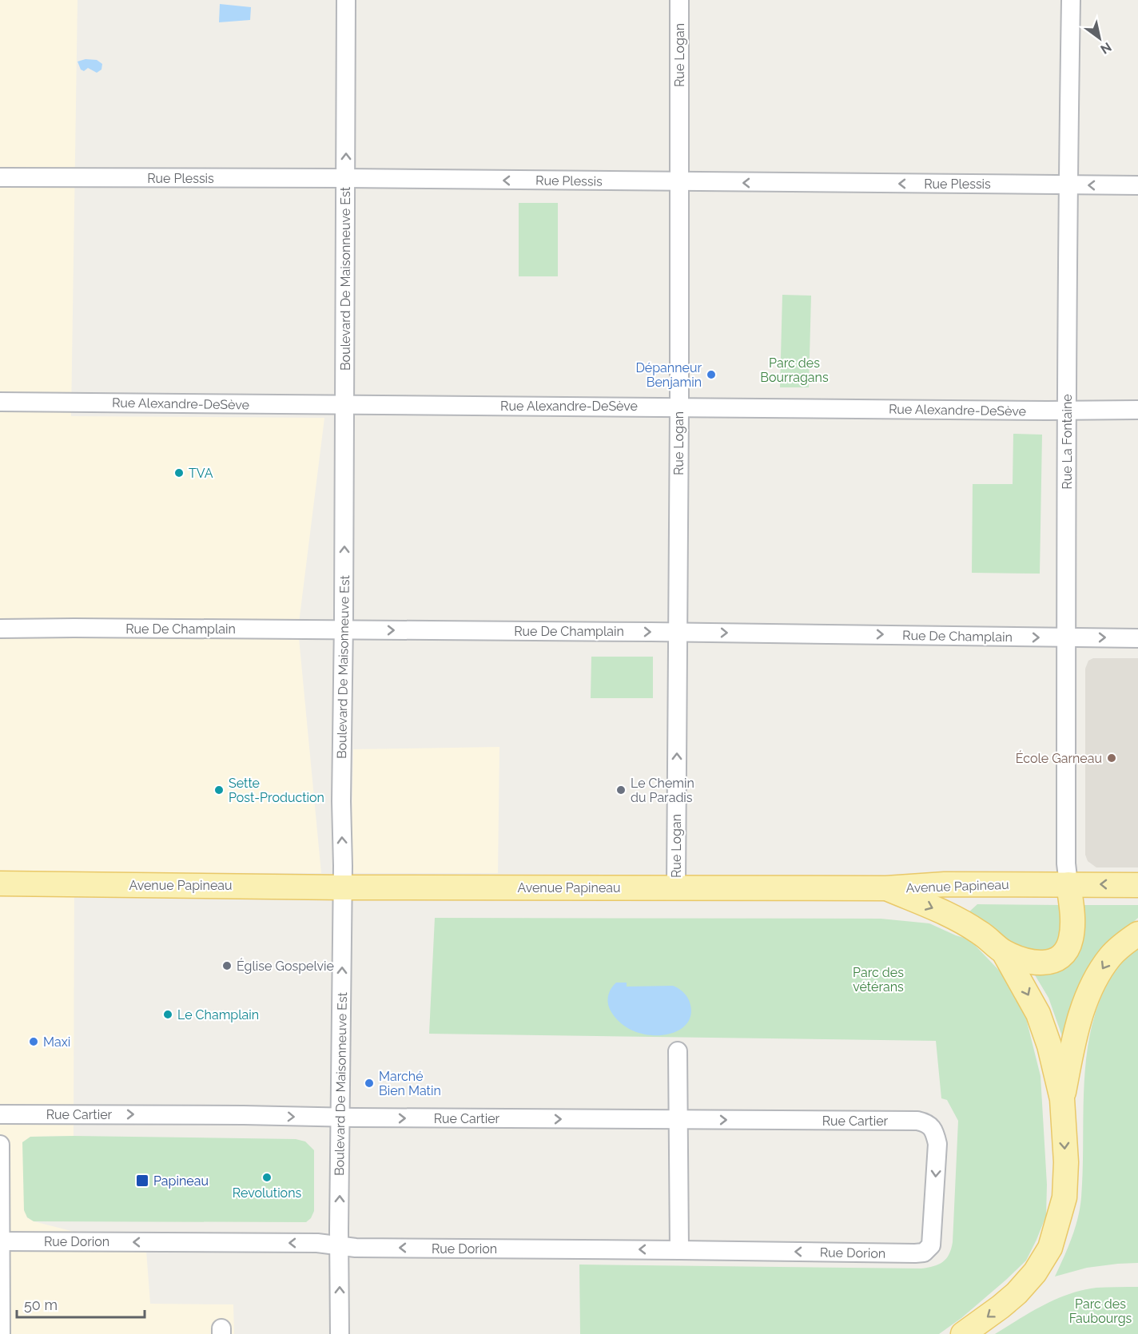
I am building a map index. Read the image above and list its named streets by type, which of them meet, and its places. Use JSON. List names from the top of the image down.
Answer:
{
  "streets": {
    "main road": ["Avenue Papineau"],
    "street": [
      "Rue Logan",
      "Rue Plessis",
      "Boulevard De Maisonneuve Est",
      "Rue Alexandre-DeSève",
      "Rue La Fontaine",
      "Rue De Champlain",
      "Rue Cartier",
      "Rue Dorion"
    ]
  },
  "crossings": [
    ["Rue Logan", "Rue Plessis"],
    ["Rue Logan", "Rue Alexandre-DeSève"],
    ["Rue Logan", "Rue De Champlain"],
    ["Rue Logan", "Avenue Papineau"],
    ["Rue Plessis", "Boulevard De Maisonneuve Est"],
    ["Rue Plessis", "Rue La Fontaine"],
    ["Boulevard De Maisonneuve Est", "Rue Alexandre-DeSève"],
    ["Boulevard De Maisonneuve Est", "Rue De Champlain"],
    ["Boulevard De Maisonneuve Est", "Avenue Papineau"],
    ["Boulevard De Maisonneuve Est", "Rue Cartier"],
    ["Boulevard De Maisonneuve Est", "Rue Dorion"],
    ["Rue Alexandre-DeSève", "Rue La Fontaine"],
    ["Rue La Fontaine", "Rue De Champlain"],
    ["Rue La Fontaine", "Avenue Papineau"],
    ["Rue Cartier", "Rue Dorion"]
  ],
  "one_way": [
    "Rue Plessis",
    "Boulevard De Maisonneuve Est",
    "Rue De Champlain",
    "Rue Cartier",
    "Rue Dorion"
  ],
  "parks": ["Parc des Bourragans", "Parc des vétérans", "Parc des Faubourgs"],
  "places": {
    "other": [
      "Dépanneur Benjamin",
      "TVA",
      "École Garneau",
      "Sette Post-Production",
      "Le Chemin du Paradis",
      "Église Gospelvie",
      "Le Champlain",
      "Maxi",
      "Marché Bien Matin",
      "Revolutions"
    ],
    "transit": ["Papineau"]
  },
  "scale_bar": "50 m",
  "north": "bottom right"
}
